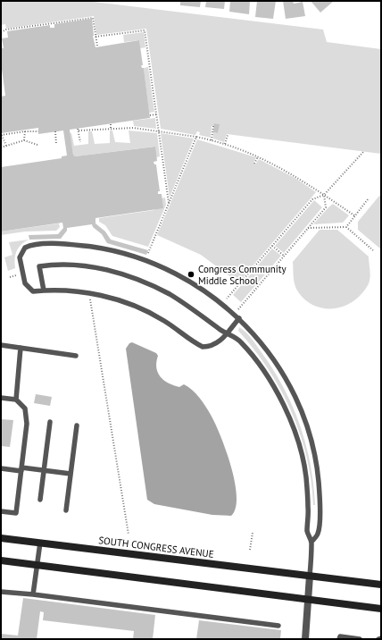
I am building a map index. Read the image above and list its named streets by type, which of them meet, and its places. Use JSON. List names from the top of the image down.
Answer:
{
  "streets": {
    "main road": ["SOUTH CONGRESS AVENUE"]
  },
  "places": ["Congress Community Middle School"]
}
